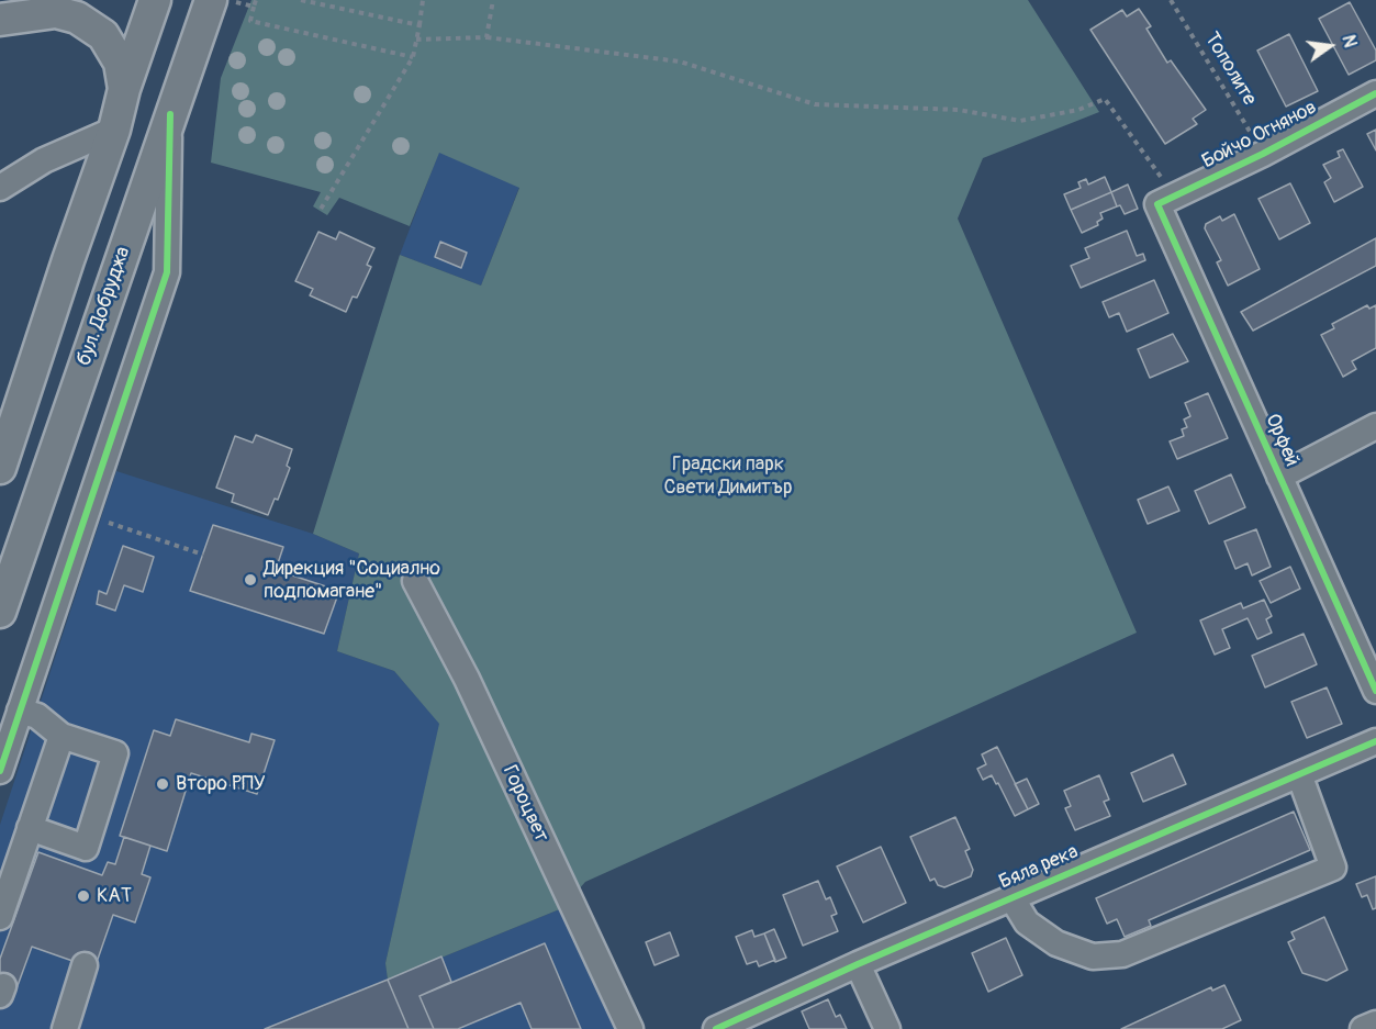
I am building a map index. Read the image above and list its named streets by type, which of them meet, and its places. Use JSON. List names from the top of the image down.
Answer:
{
  "streets": {
    "main road": ["бул. Добруджа"],
    "street": [
      "Бойчо Огнянов",
      "Орфей",
      "Гороцвет",
      "Бяла река"
    ],
    "path": ["Тополите"]
  },
  "crossings": [
    ["Тополите", "Бойчо Огнянов"],
    ["Бойчо Огнянов", "Орфей"]
  ],
  "parks": ["Градски парк Свети Димитър"],
  "places": ["Дирекция \"Социално подпомагане\"", "Второ РПУ", "КАТ"],
  "north": "right"
}
